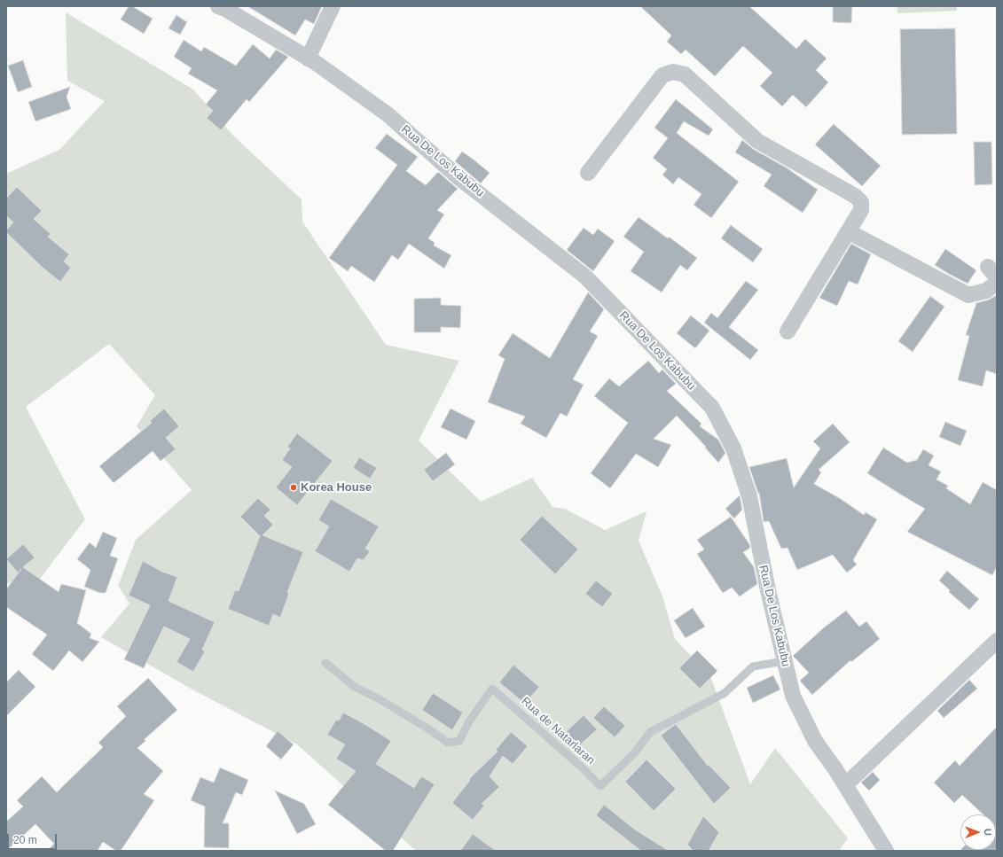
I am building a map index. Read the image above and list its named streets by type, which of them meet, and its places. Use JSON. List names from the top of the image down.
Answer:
{
  "streets": {
    "street": ["Rua De Los Kabubu"],
    "lane": ["Rua de Natarlaran"]
  },
  "crossings": [
    ["Rua De Los Kabubu", "Rua de Natarlaran"]
  ],
  "places": ["Korea House"],
  "scale_bar": "20 m",
  "north": "right"
}
